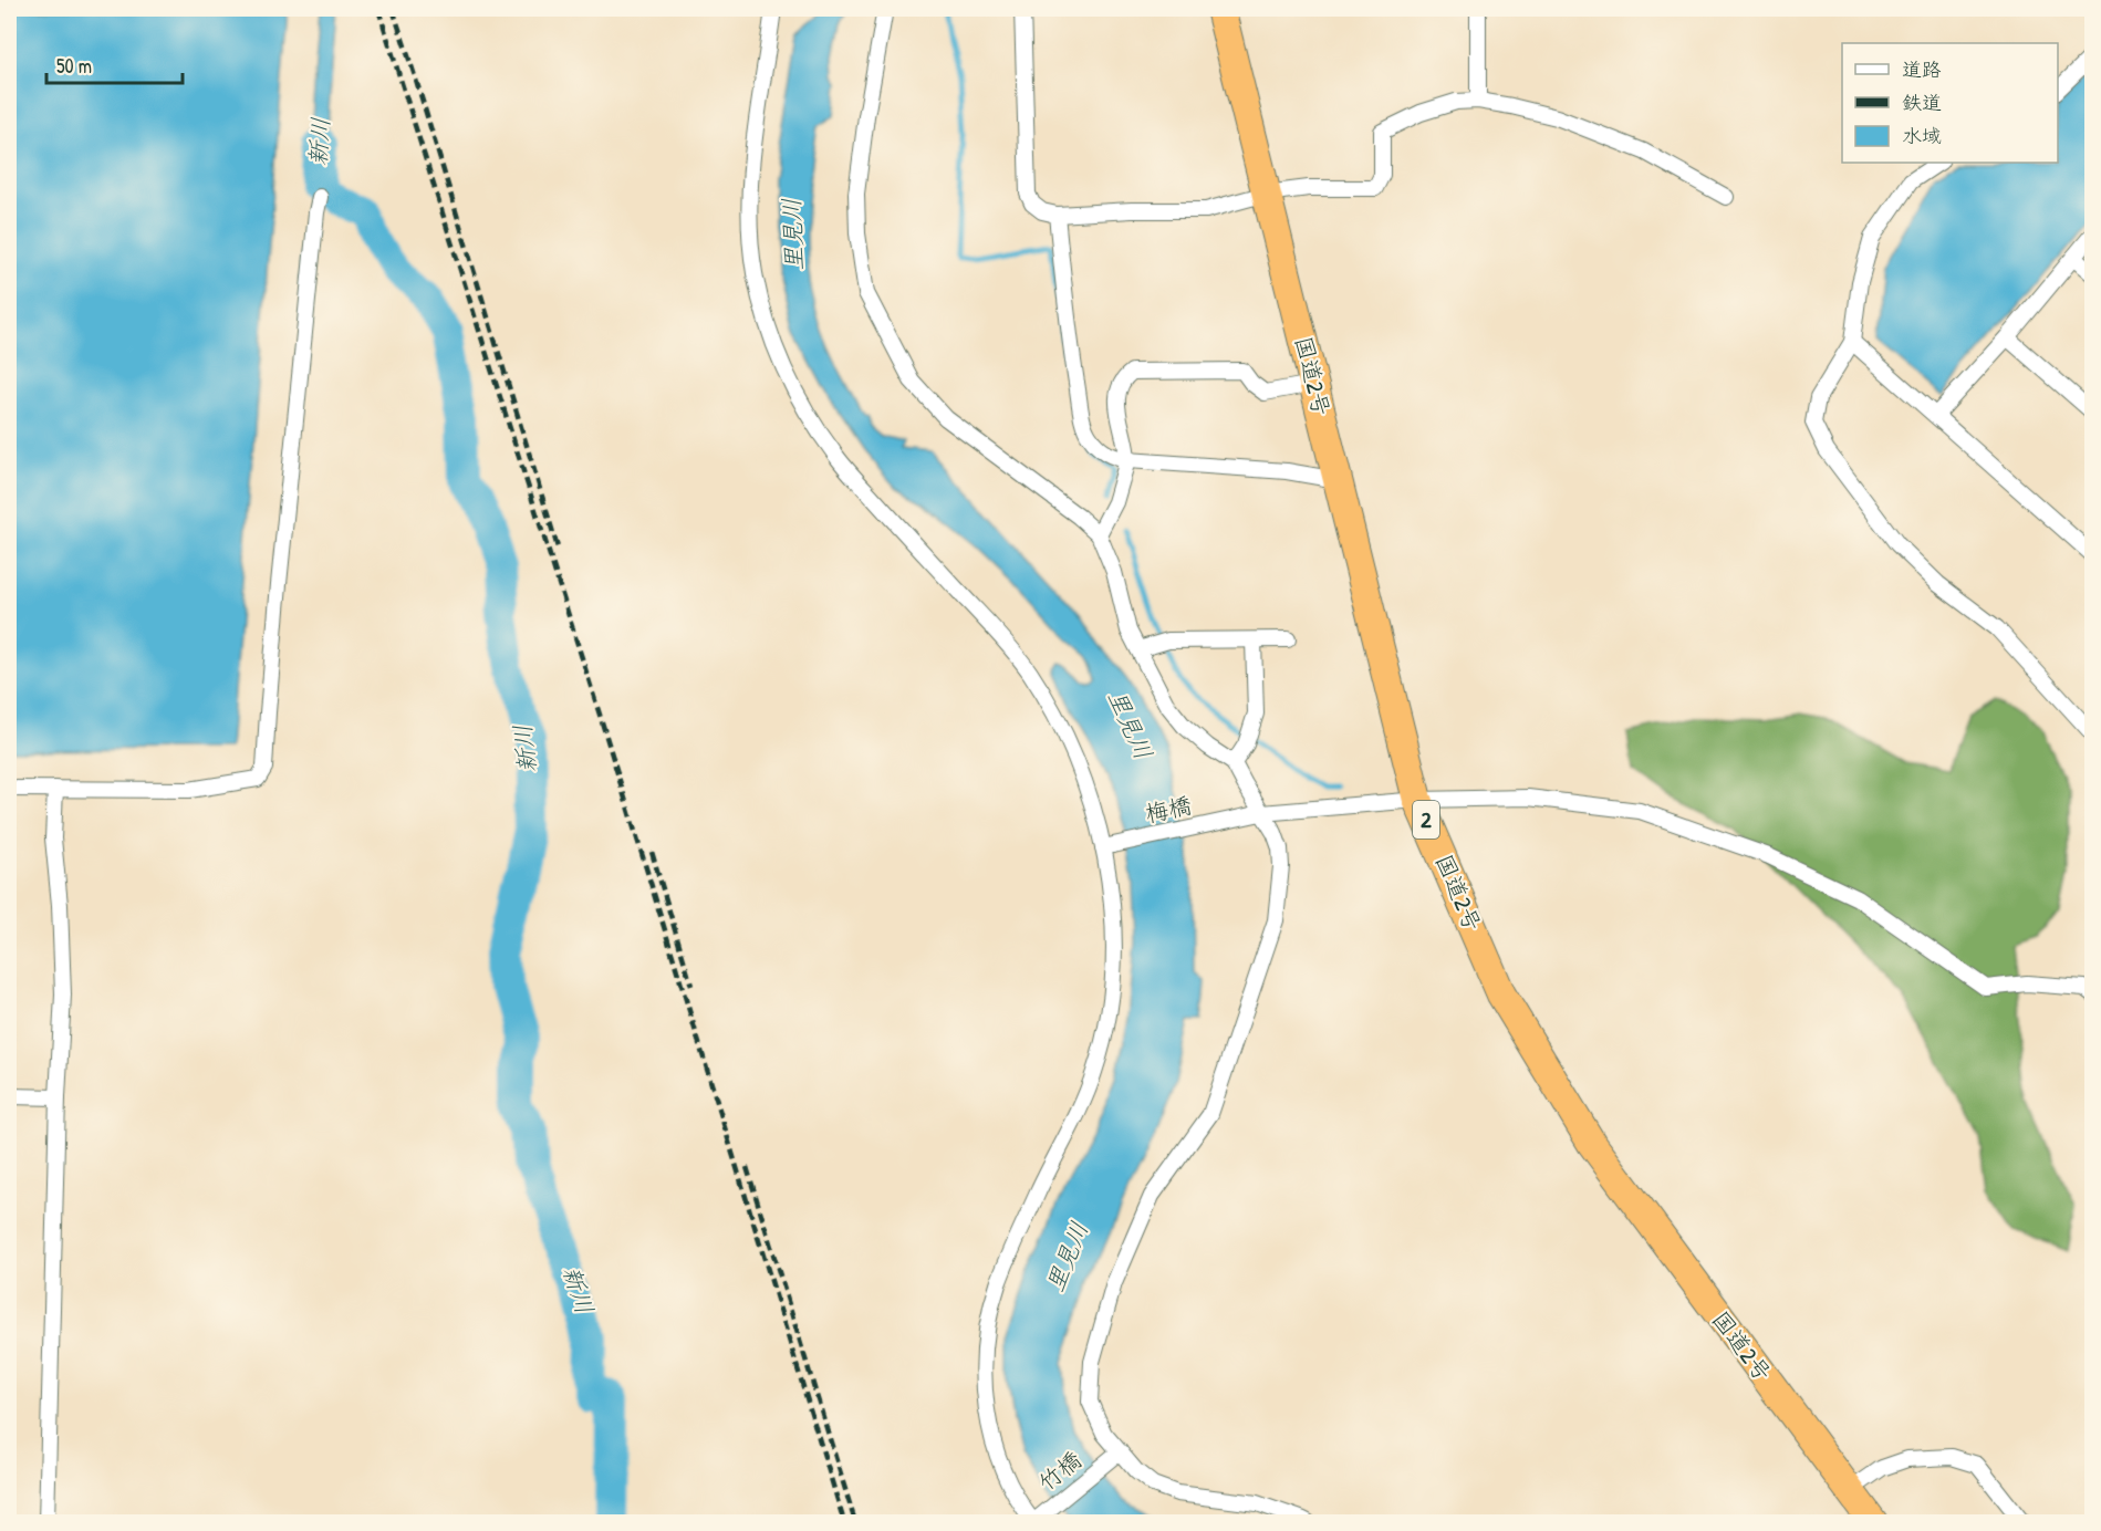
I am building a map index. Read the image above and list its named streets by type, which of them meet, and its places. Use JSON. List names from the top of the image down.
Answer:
{
  "streets": {
    "highway": ["国道2号", "2"],
    "street": ["梅橋", "竹橋"]
  },
  "crossings": [
    ["国道2号", "梅橋"],
    ["梅橋", "竹橋"]
  ],
  "water": ["新川", "里見川"],
  "legend": ["道路", "鉄道", "水域"],
  "scale_bar": "50 m"
}
